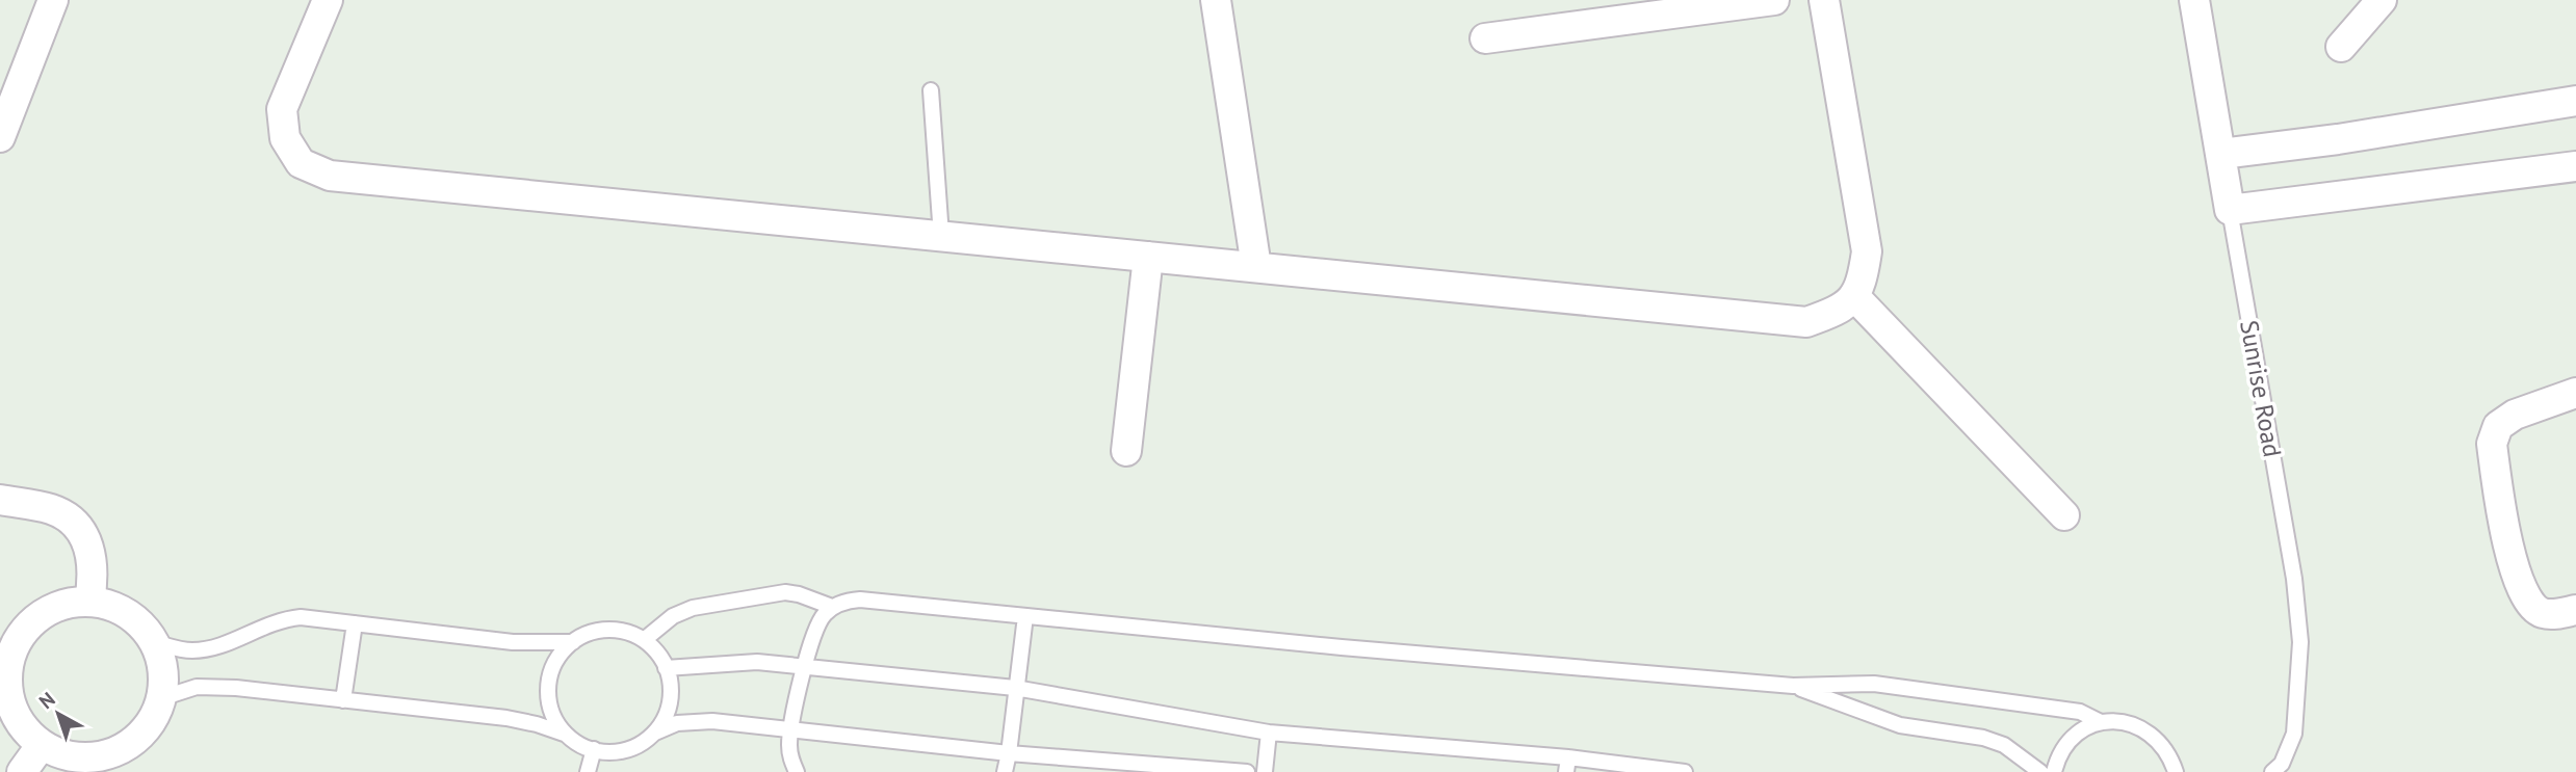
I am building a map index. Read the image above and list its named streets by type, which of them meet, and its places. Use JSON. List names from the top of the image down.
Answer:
{
  "streets": {
    "street": ["Sunrise Road"]
  },
  "north": "top left"
}
